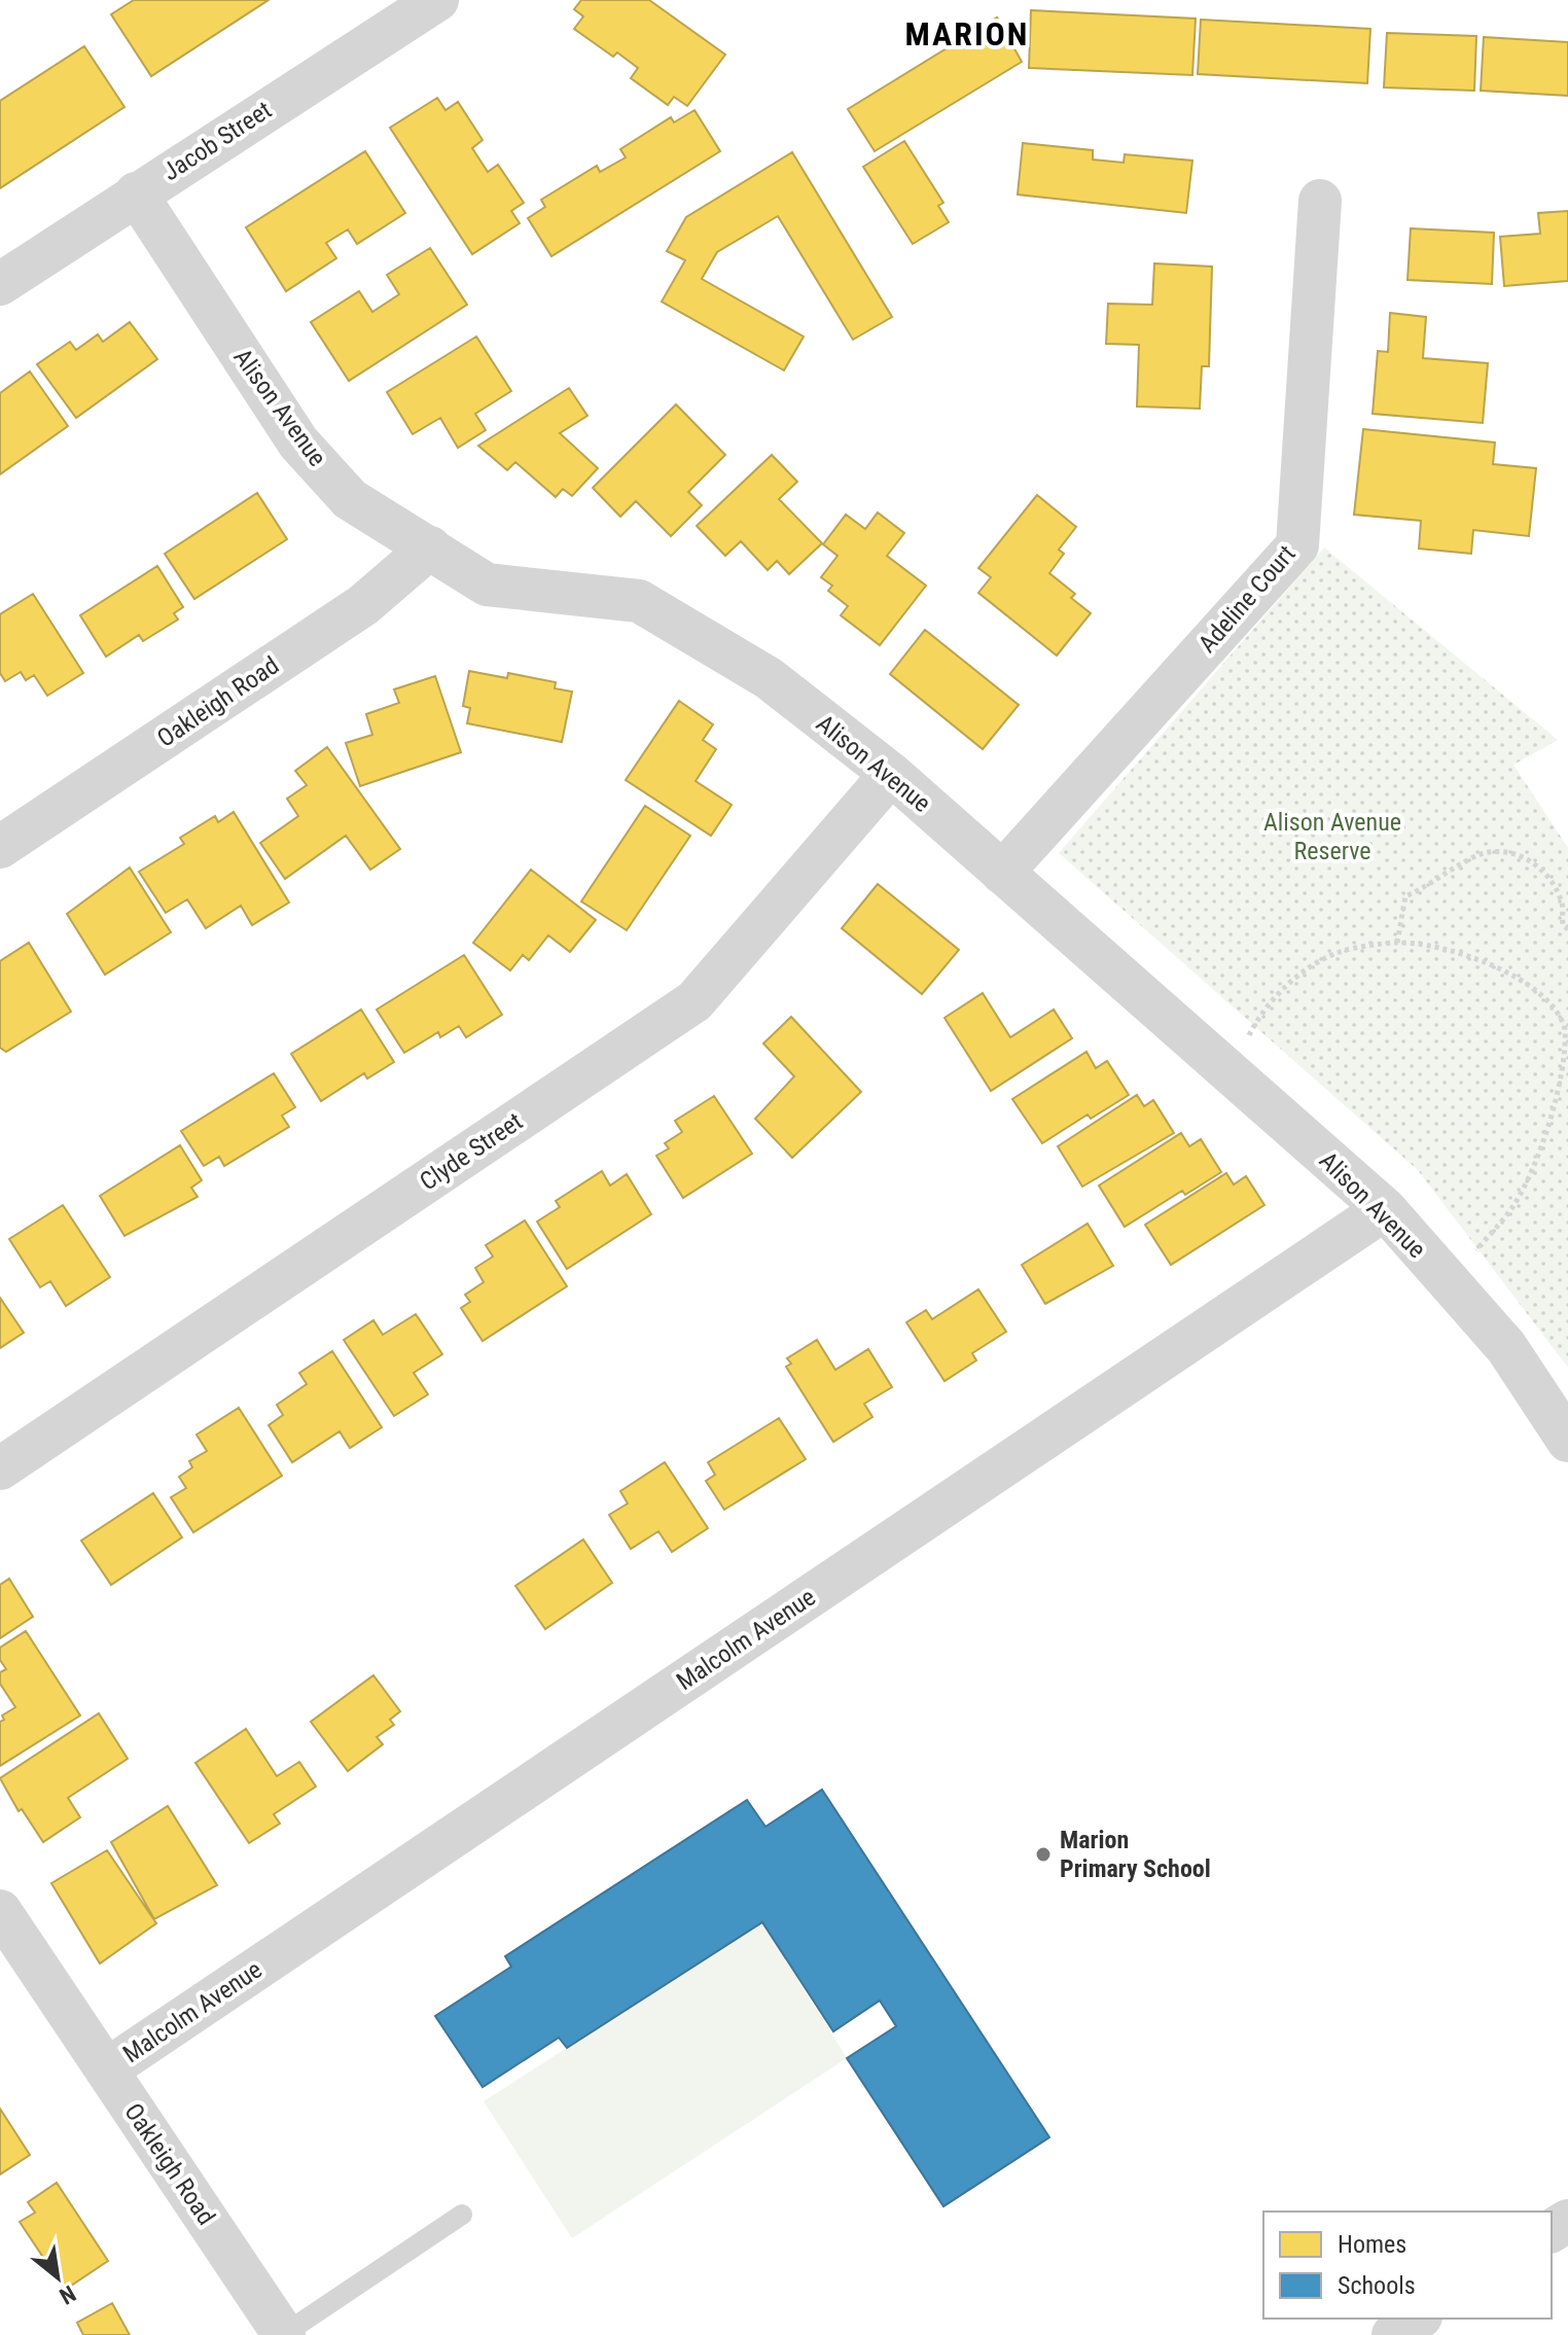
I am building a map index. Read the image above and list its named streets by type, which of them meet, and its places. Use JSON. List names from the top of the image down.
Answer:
{
  "streets": {
    "street": [
      "Jacob Street",
      "Alison Avenue",
      "Adeline Court",
      "Oakleigh Road",
      "Clyde Street",
      "Malcolm Avenue"
    ]
  },
  "crossings": [
    ["Jacob Street", "Alison Avenue"],
    ["Alison Avenue", "Adeline Court"],
    ["Alison Avenue", "Oakleigh Road"],
    ["Alison Avenue", "Clyde Street"],
    ["Alison Avenue", "Malcolm Avenue"],
    ["Oakleigh Road", "Malcolm Avenue"]
  ],
  "districts": ["MARION"],
  "parks": ["Alison Avenue Reserve"],
  "places": ["Marion Primary School"],
  "legend": ["Homes", "Schools"],
  "north": "bottom right"
}
